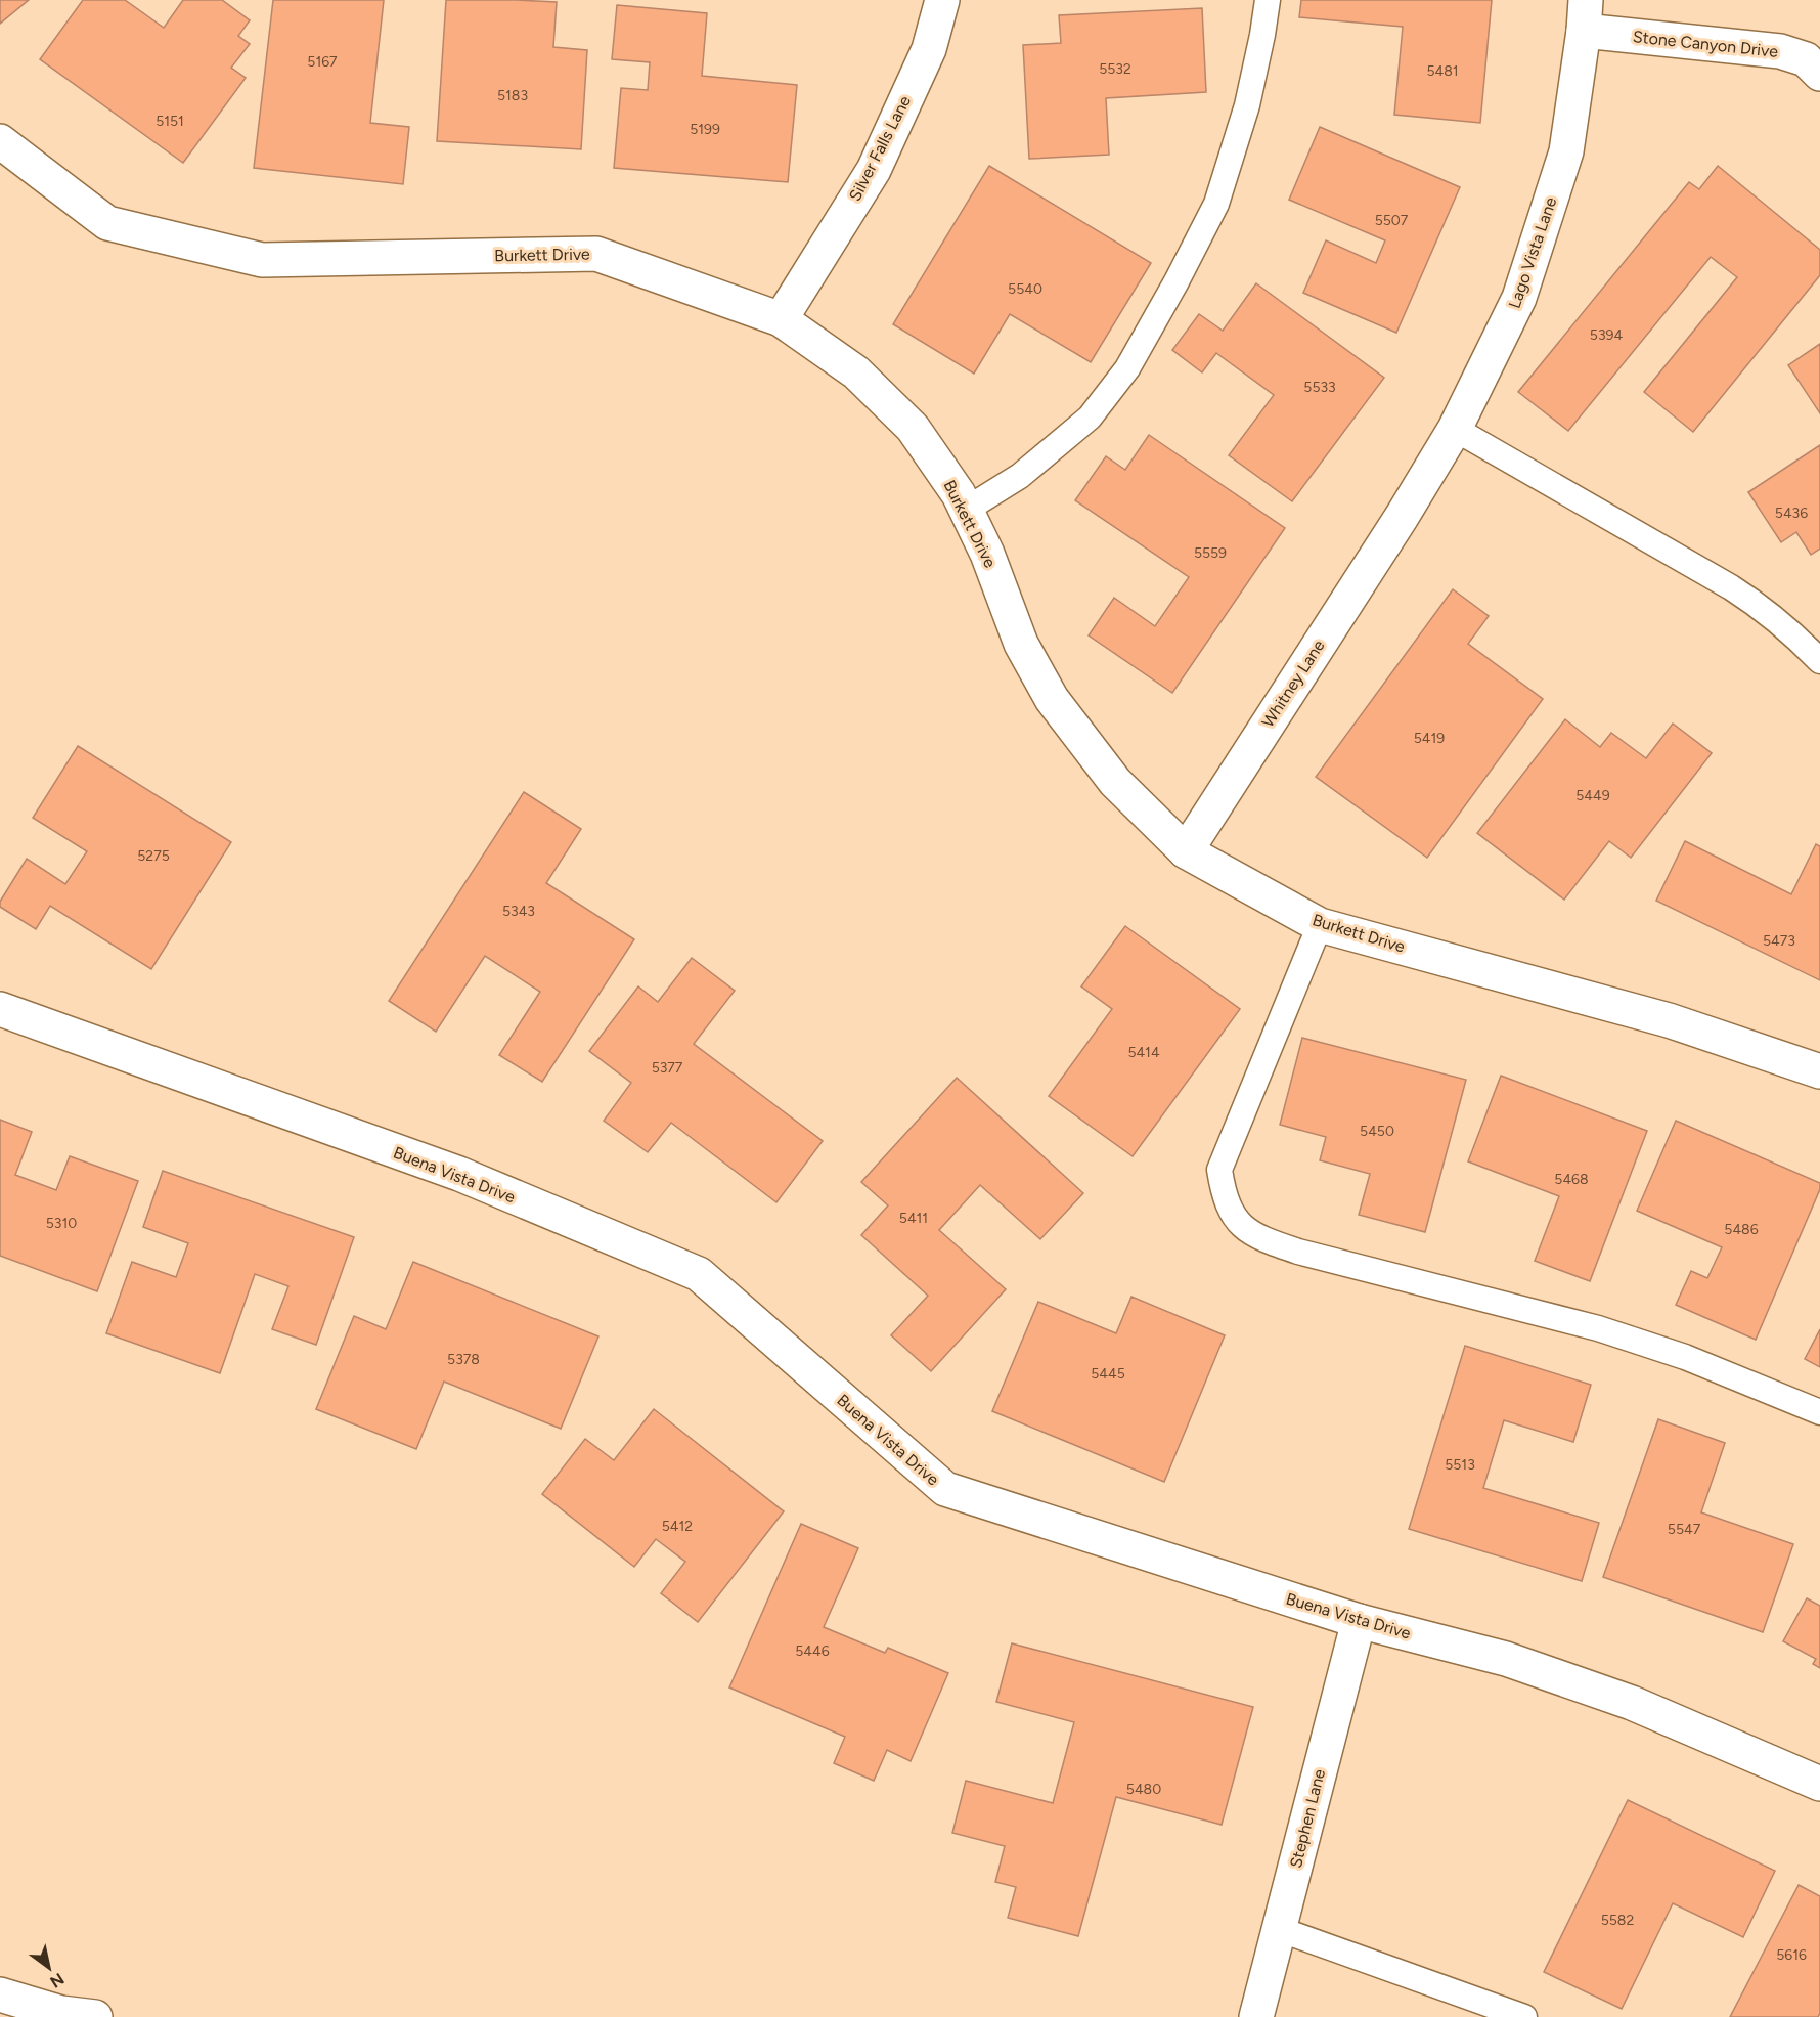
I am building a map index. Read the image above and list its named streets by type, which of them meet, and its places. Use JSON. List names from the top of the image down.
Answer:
{
  "streets": {
    "street": [
      "Stone Canyon Drive",
      "Silver Falls Lane",
      "Lago Vista Lane",
      "Burkett Drive",
      "Whitney Lane",
      "Buena Vista Drive",
      "Stephen Lane"
    ]
  },
  "crossings": [
    ["Stone Canyon Drive", "Lago Vista Lane"],
    ["Silver Falls Lane", "Burkett Drive"],
    ["Lago Vista Lane", "Whitney Lane"],
    ["Burkett Drive", "Whitney Lane"],
    ["Buena Vista Drive", "Stephen Lane"]
  ],
  "house_numbers": [
    "5167",
    "5532",
    "5481",
    "5183",
    "5151",
    "5199",
    "5507",
    "5540",
    "5394",
    "5533",
    "5436",
    "5559",
    "5419",
    "5449",
    "5275",
    "5343",
    "5473",
    "5414",
    "5377",
    "5450",
    "5468",
    "5411",
    "5310",
    "5486",
    "5378",
    "5445",
    "5513",
    "5412",
    "5547",
    "5446",
    "5480",
    "5582",
    "5616"
  ],
  "north": "bottom right"
}
